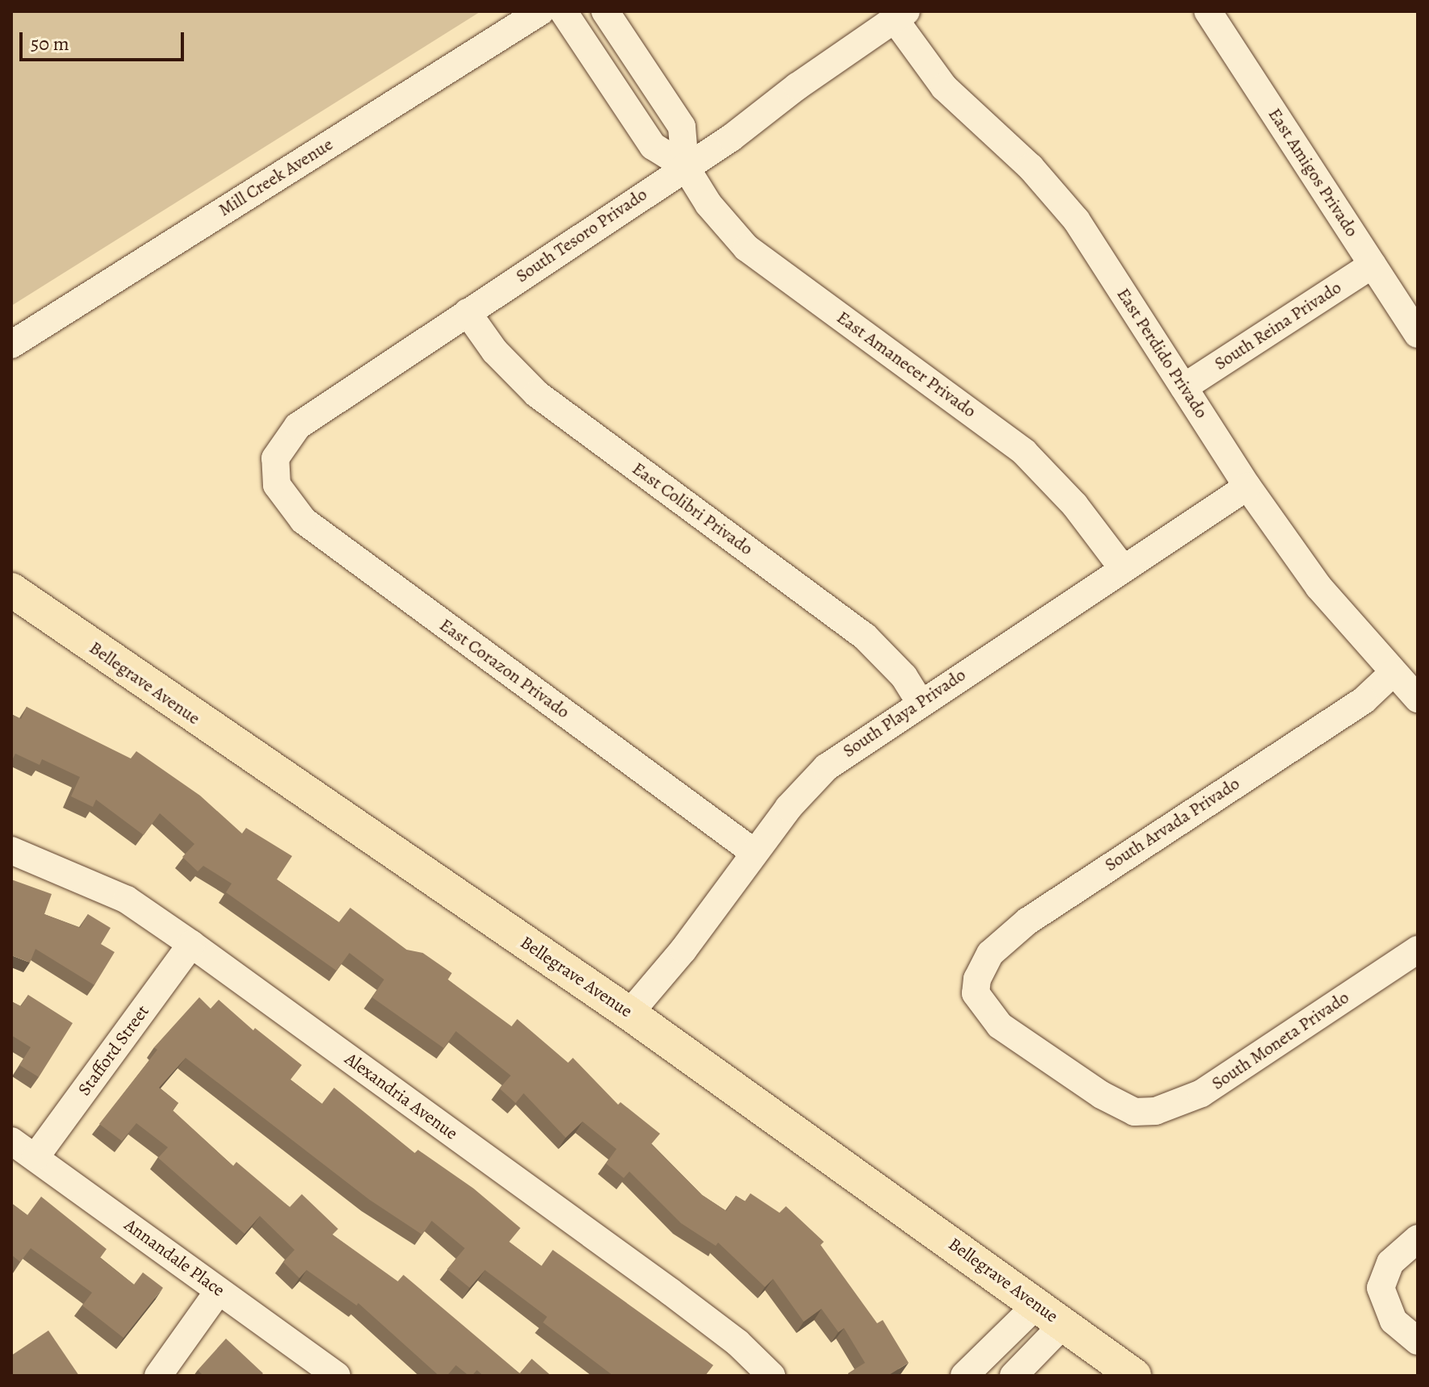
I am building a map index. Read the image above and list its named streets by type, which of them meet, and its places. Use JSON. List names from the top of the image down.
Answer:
{
  "streets": {
    "main road": ["Bellegrave Avenue"],
    "street": [
      "East Amigos Privado",
      "Mill Creek Avenue",
      "South Tesoro Privado",
      "South Reina Privado",
      "East Perdido Privado",
      "East Amanecer Privado",
      "East Colibri Privado",
      "East Corazon Privado",
      "South Playa Privado",
      "South Arvada Privado",
      "South Moneta Privado",
      "Stafford Street",
      "Alexandria Avenue",
      "Annandale Place"
    ]
  },
  "crossings": [
    ["East Amigos Privado", "South Reina Privado"],
    ["South Tesoro Privado", "East Perdido Privado"],
    ["South Tesoro Privado", "East Amanecer Privado"],
    ["South Tesoro Privado", "East Colibri Privado"],
    ["South Tesoro Privado", "East Corazon Privado"],
    ["South Reina Privado", "East Perdido Privado"],
    ["East Perdido Privado", "South Playa Privado"],
    ["East Perdido Privado", "South Arvada Privado"],
    ["East Amanecer Privado", "South Playa Privado"],
    ["East Colibri Privado", "South Playa Privado"],
    ["East Corazon Privado", "South Playa Privado"],
    ["Bellegrave Avenue", "South Playa Privado"],
    ["South Arvada Privado", "South Moneta Privado"],
    ["Stafford Street", "Alexandria Avenue"],
    ["Stafford Street", "Annandale Place"]
  ],
  "scale_bar": "50 m"
}
